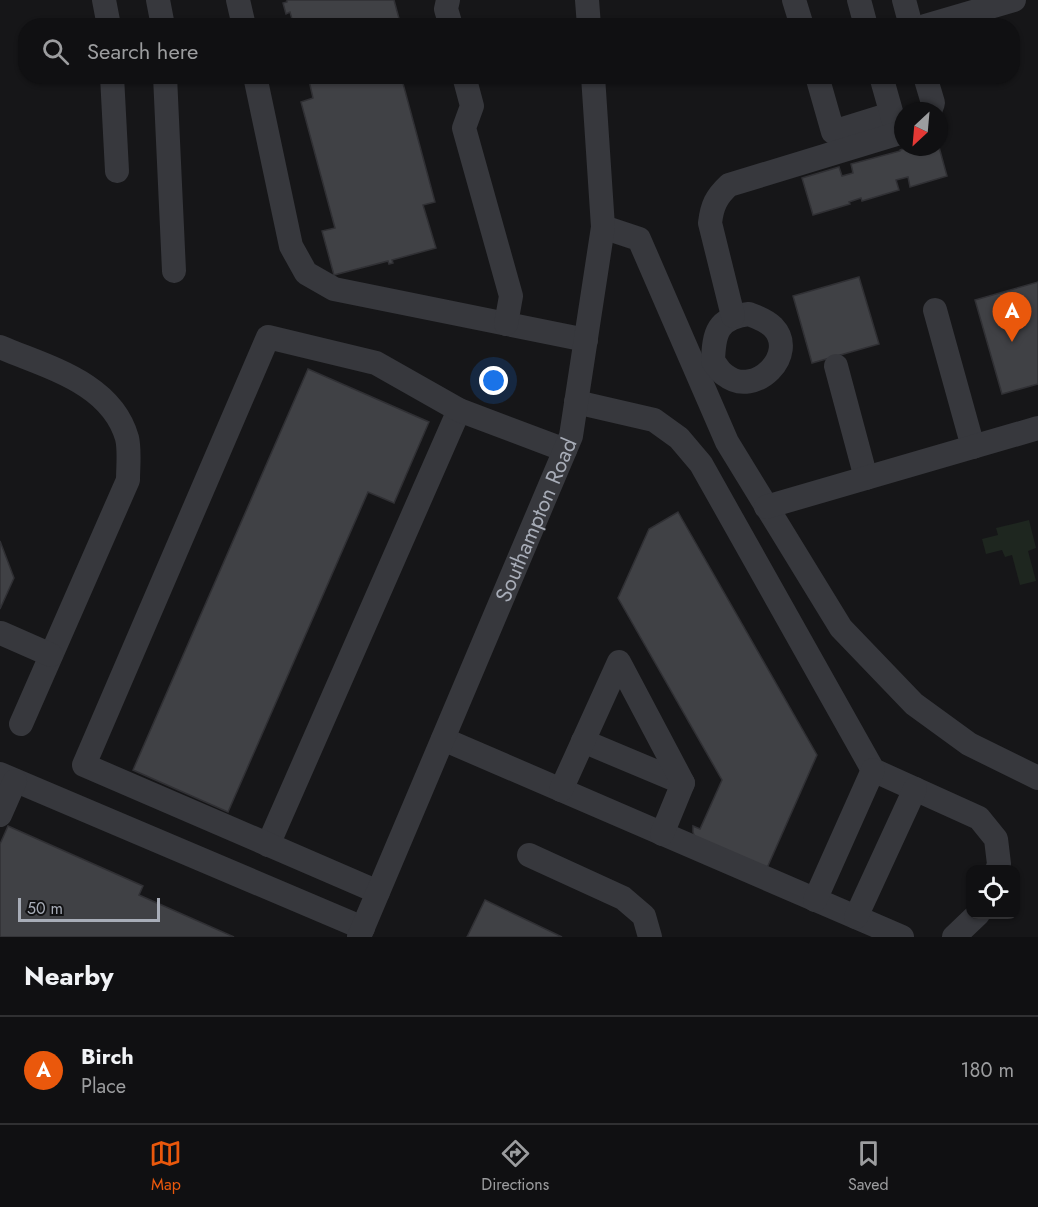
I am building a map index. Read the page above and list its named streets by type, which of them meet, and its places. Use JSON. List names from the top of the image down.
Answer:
{
  "streets": {
    "street": ["Southampton Road"]
  },
  "scale_bar": "50 m",
  "north": "bottom left",
  "page": {
    "search": "Search here",
    "pins": "A",
    "scale": "50 m",
    "heading": "Nearby",
    "list": [
      {
        "mark": "A",
        "name": "Birch",
        "note": "Place",
        "value": "180 m"
      }
    ],
    "nav": ["Map", "Directions", "Saved"]
  }
}
